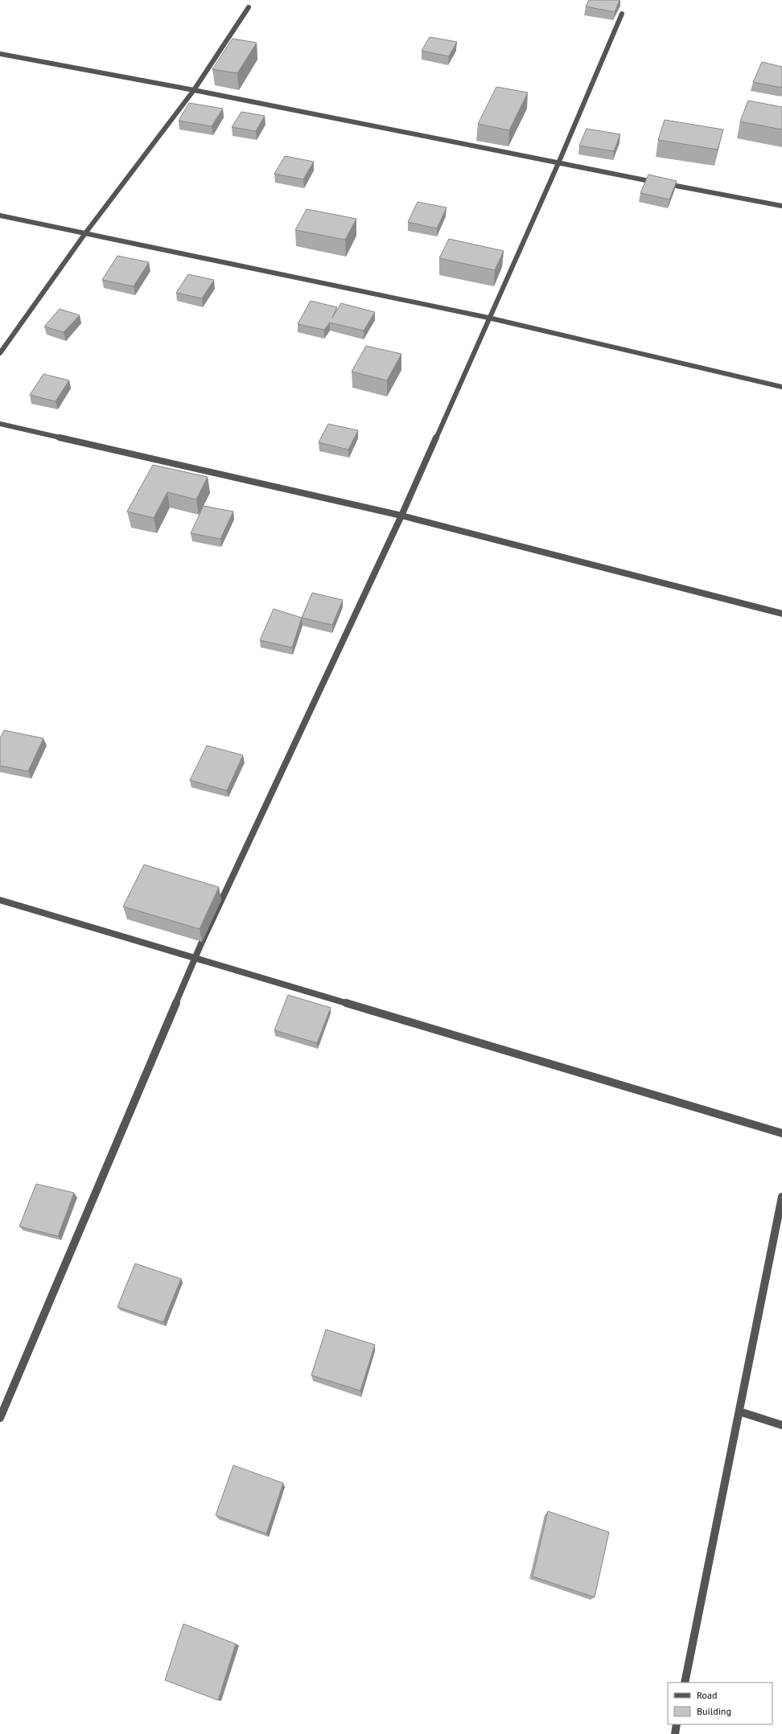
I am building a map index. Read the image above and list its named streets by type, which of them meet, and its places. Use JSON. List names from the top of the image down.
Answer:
{
  "legend": ["Road", "Building"]
}
